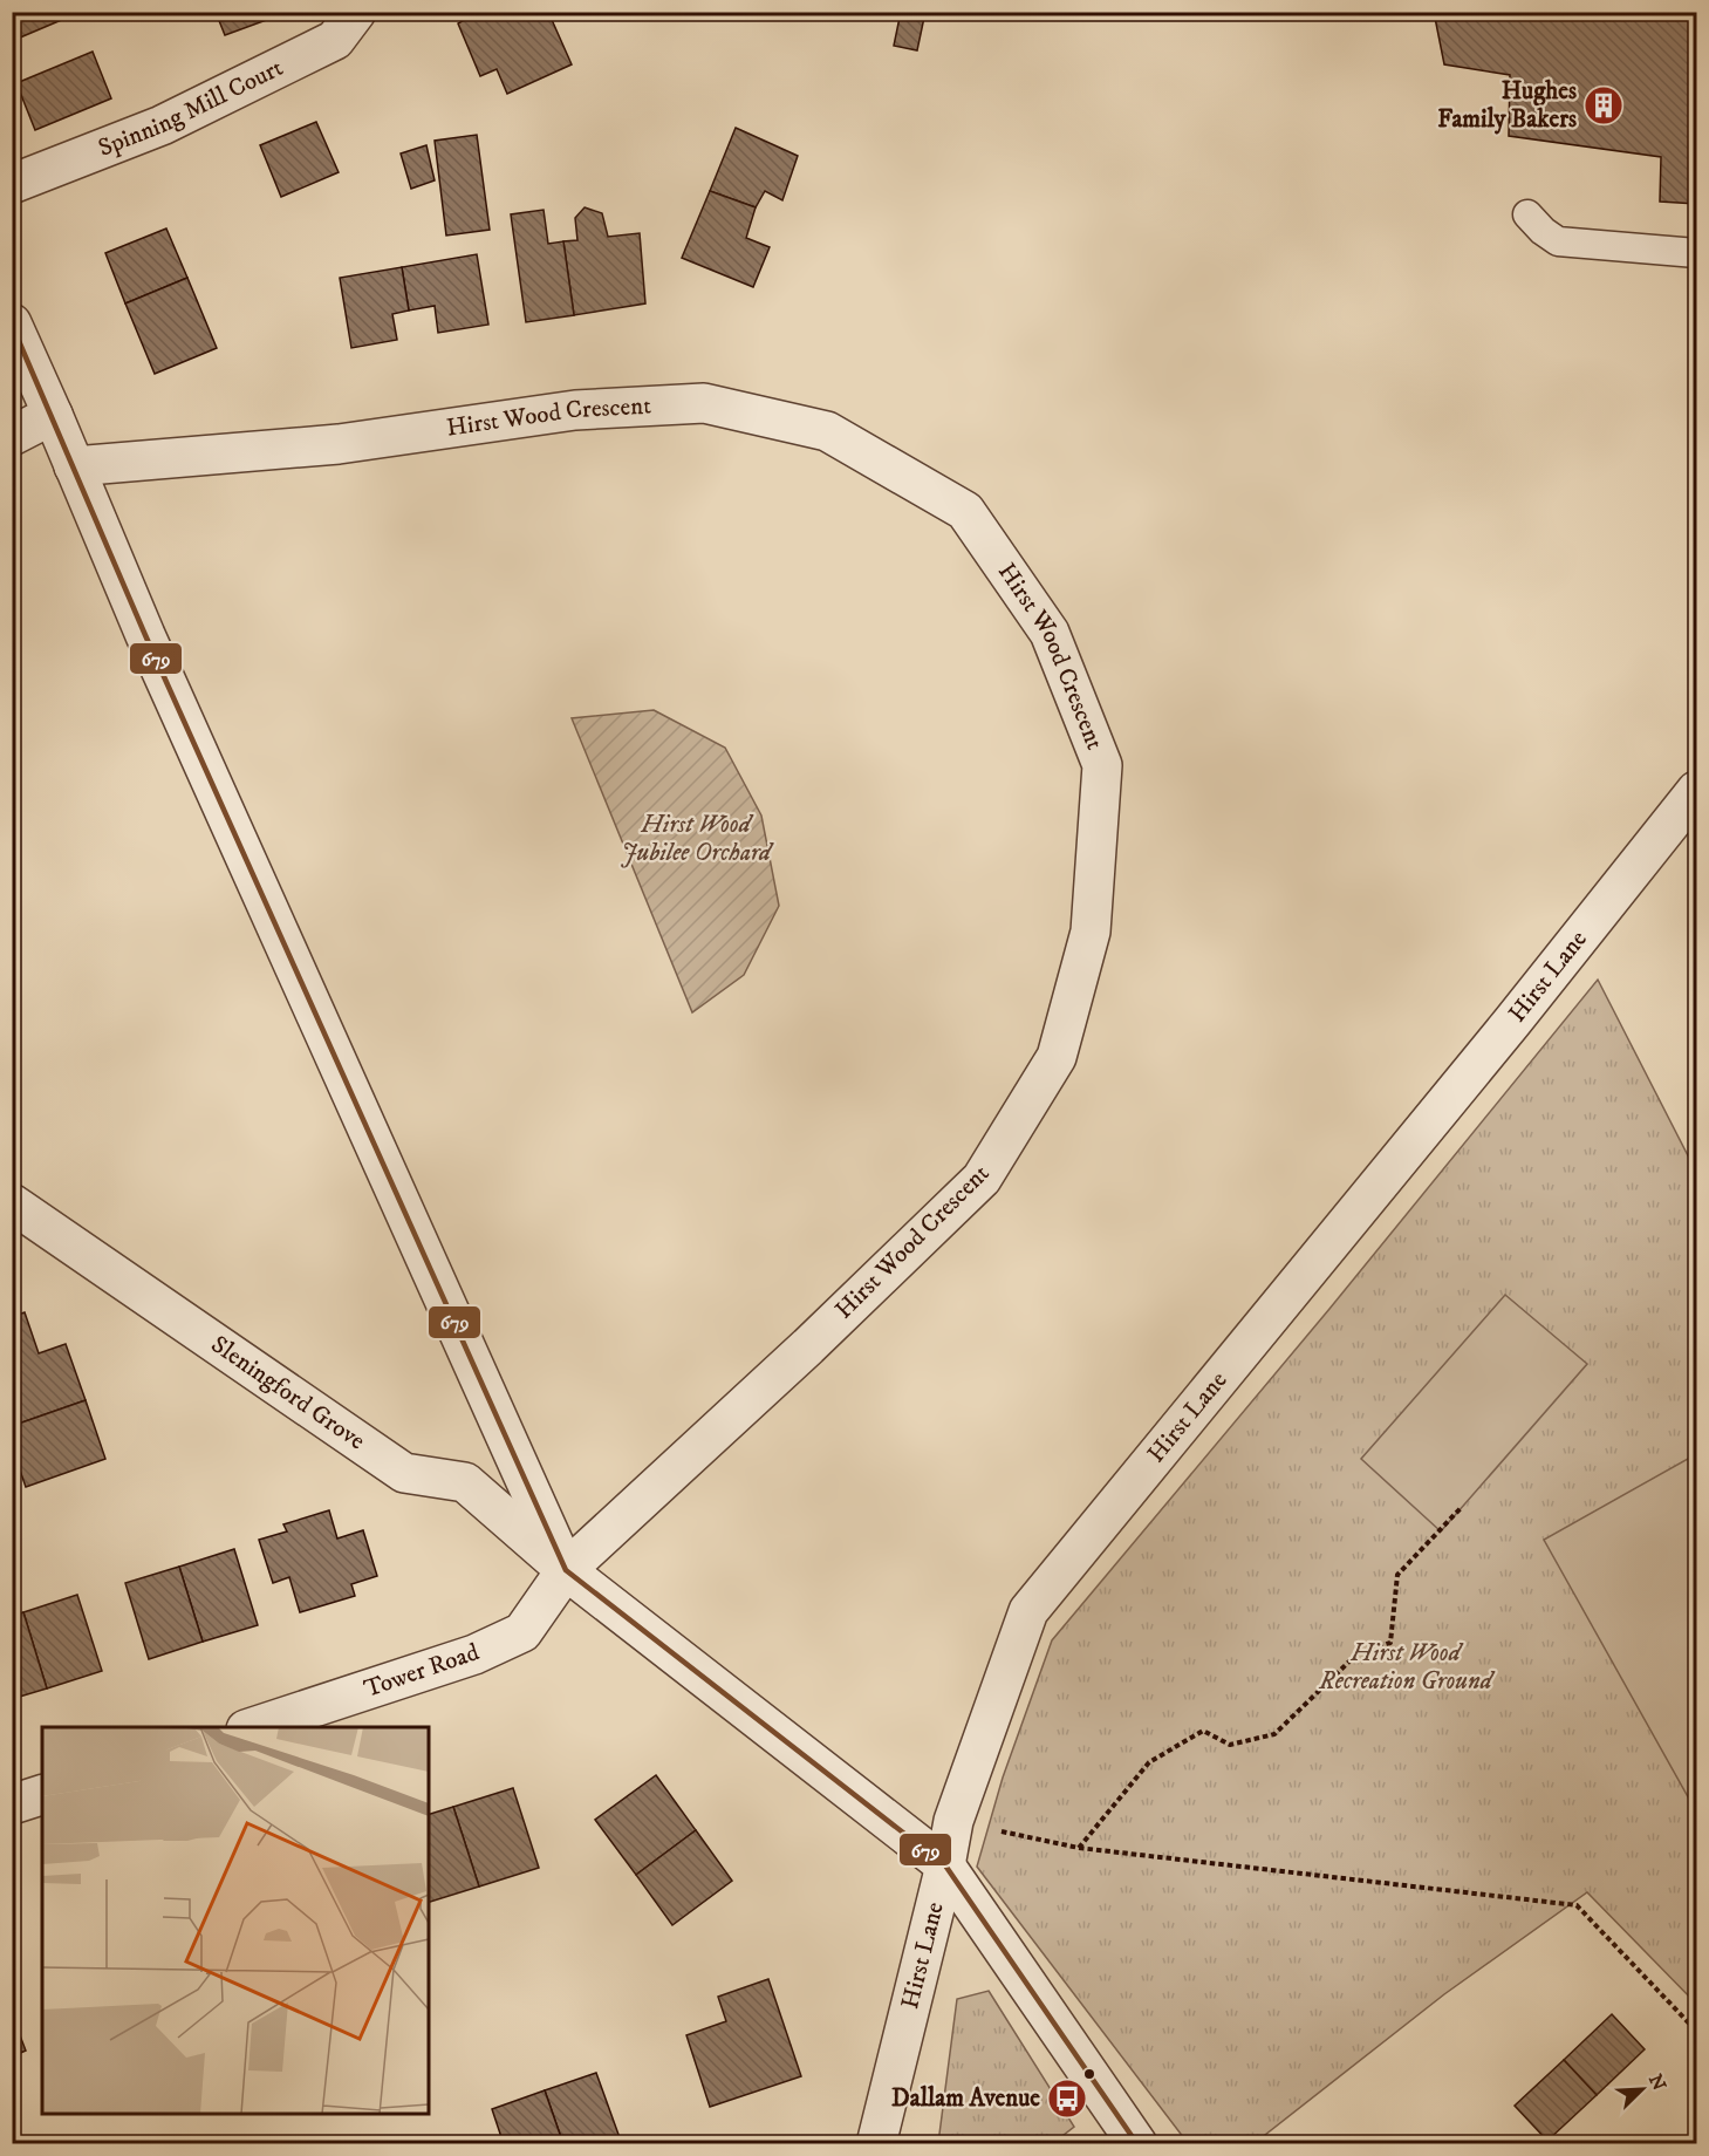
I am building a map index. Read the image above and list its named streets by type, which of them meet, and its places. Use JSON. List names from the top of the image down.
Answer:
{
  "streets": {
    "street": [
      "Spinning Mill Court",
      "Hirst Wood Crescent",
      "Hirst Lane",
      "Sleningford Grove",
      "Tower Road"
    ]
  },
  "crossings": [
    ["Hirst Wood Crescent", "Sleningford Grove"],
    ["Hirst Wood Crescent", "Tower Road"],
    ["Hirst Lane", "Sleningford Grove"],
    ["Sleningford Grove", "Tower Road"]
  ],
  "parks": ["Hirst Wood Jubilee Orchard", "Hirst Wood Recreation Ground"],
  "places": {
    "building": ["Hughes Family Bakers"],
    "bus stop": ["Dallam Avenue"]
  },
  "lines": ["transit line 679"],
  "north": "top right"
}
